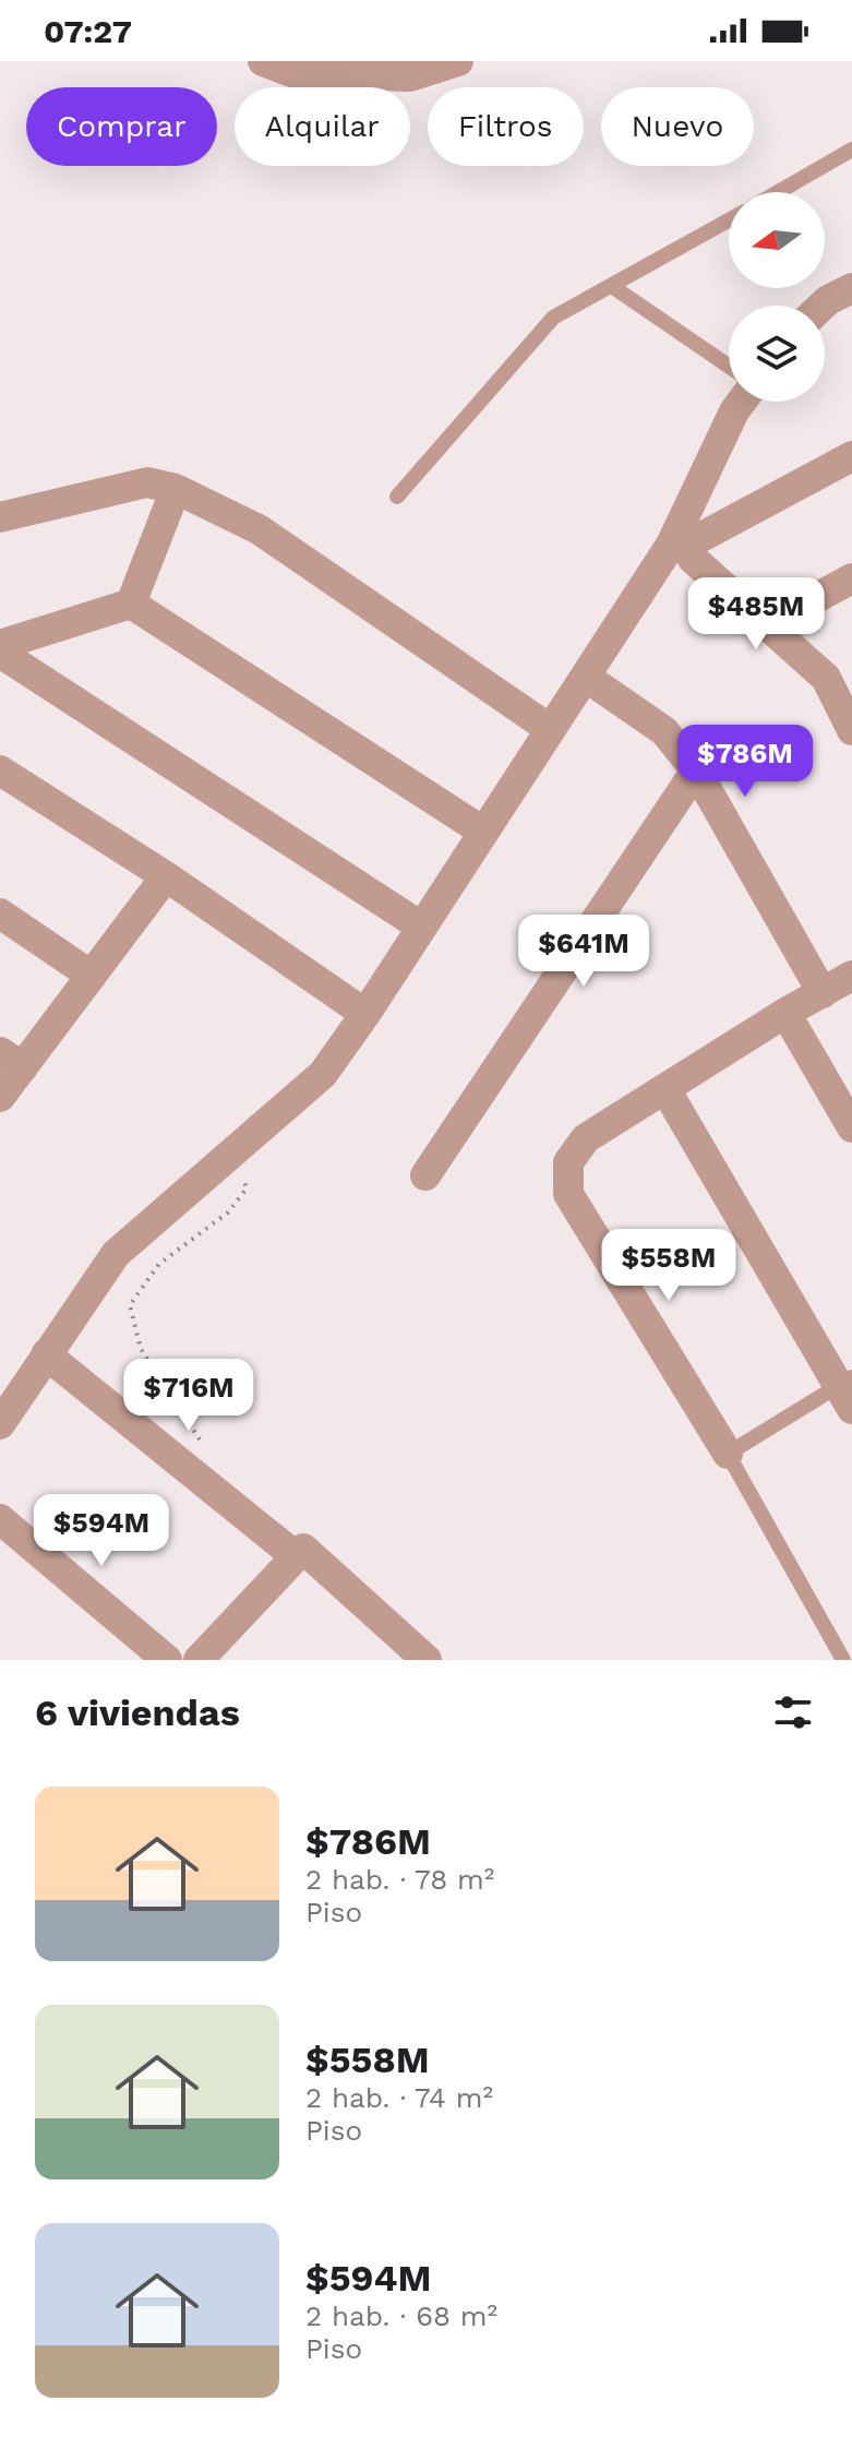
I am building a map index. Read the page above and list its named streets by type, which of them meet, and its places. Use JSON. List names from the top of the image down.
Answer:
{
  "north": "left",
  "page": {
    "status": "07:27",
    "chip": [
      "Comprar",
      "Alquilar",
      "Filtros",
      "Nuevo"
    ],
    "price": [
      "$485M",
      "$786M",
      "$641M",
      "$558M",
      "$716M",
      "$594M"
    ],
    "heading": "6 viviendas",
    "list": [
      {
        "name": "$786M",
        "note": "2 hab. · 78 m² · Piso"
      },
      {
        "name": "$558M",
        "note": "2 hab. · 74 m² · Piso"
      },
      {
        "name": "$594M",
        "note": "2 hab. · 68 m² · Piso"
      }
    ]
  }
}
